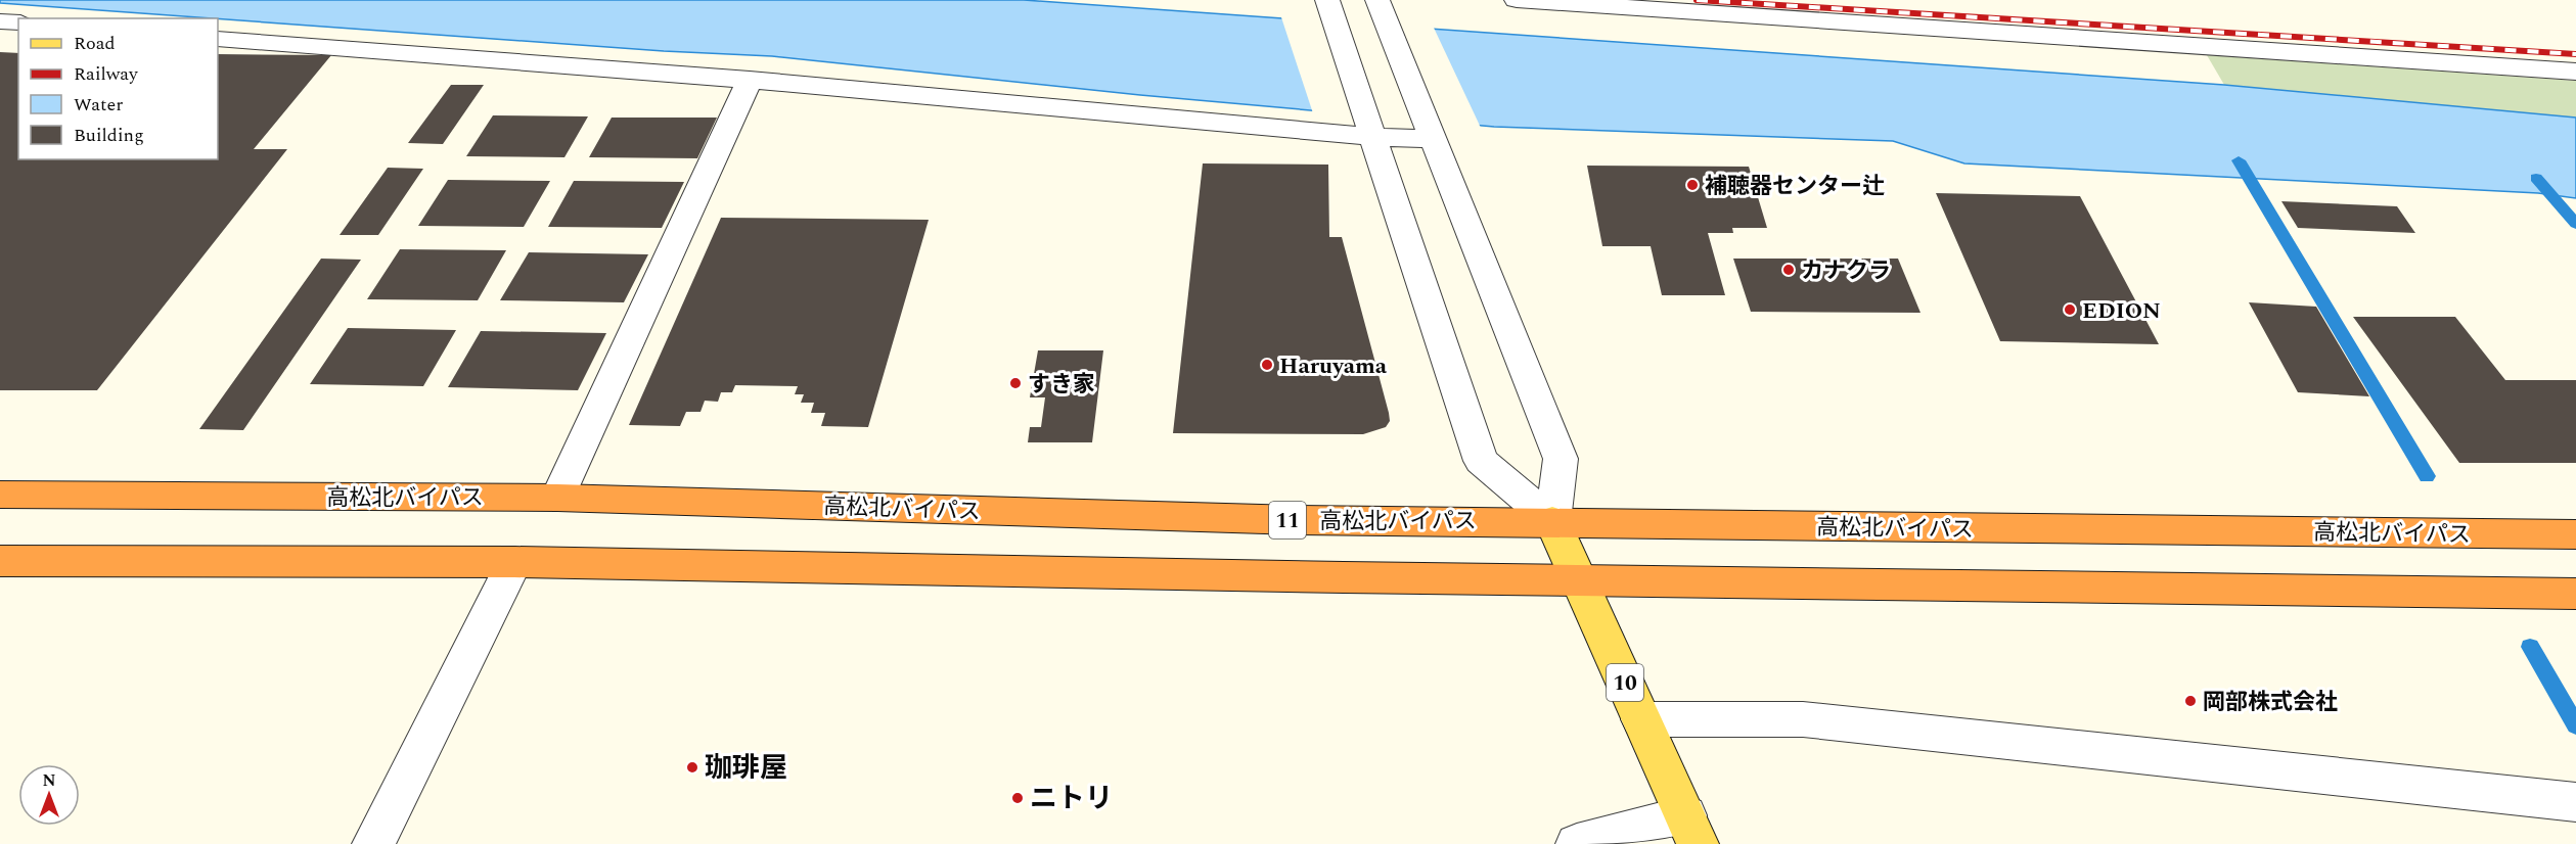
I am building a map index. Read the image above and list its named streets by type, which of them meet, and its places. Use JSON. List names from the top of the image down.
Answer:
{
  "streets": {
    "highway": ["高松北バイパス", "11"],
    "main road": ["10"]
  },
  "crossings": [
    ["高松北バイパス", "10"]
  ],
  "places": [
    "補聴器センター辻",
    "カナクラ",
    "EDION",
    "Haruyama",
    "すき家",
    "岡部株式会社",
    "珈琲屋",
    "ニトリ"
  ],
  "legend": [
    "Road",
    "Railway",
    "Water",
    "Building"
  ],
  "north": "top"
}
